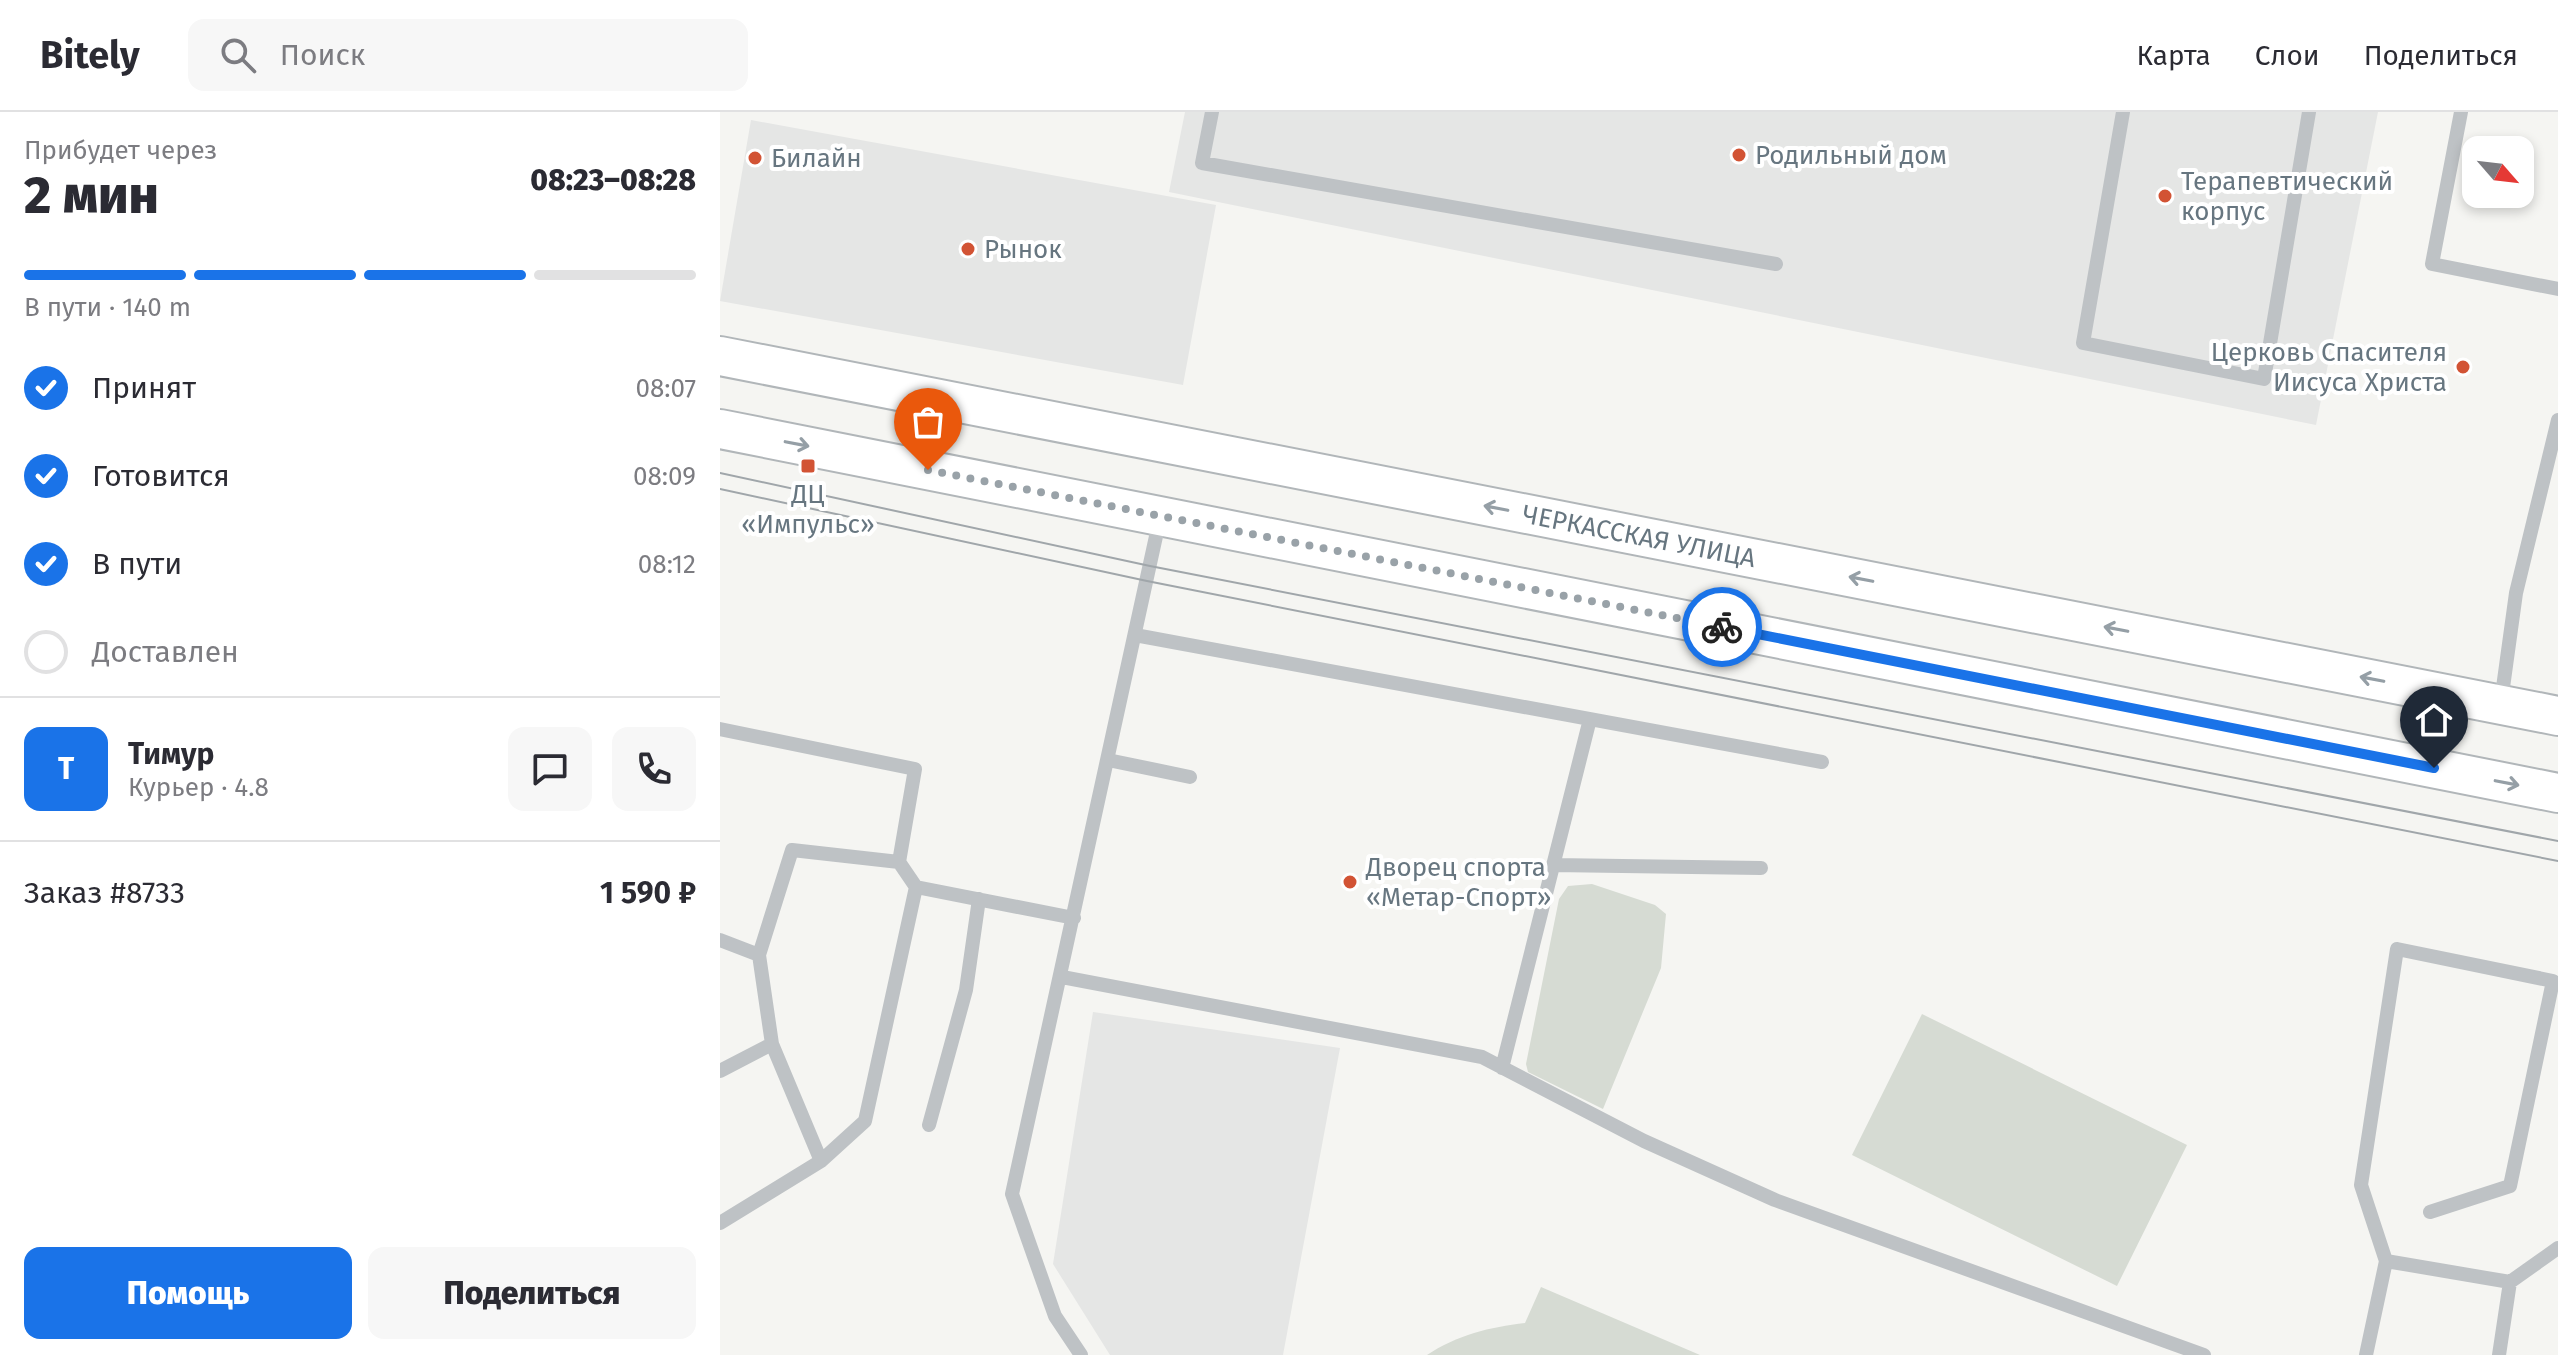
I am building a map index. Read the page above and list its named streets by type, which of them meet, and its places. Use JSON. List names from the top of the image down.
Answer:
{
  "streets": {
    "main road": ["ЧЕРКАССКАЯ УЛИЦА"]
  },
  "places": {
    "other": [
      "Родильный дом",
      "Билайн",
      "Терапевтический корпус",
      "Рынок",
      "Церковь Спасителя Иисуса Христа",
      "Дворец спорта «Метар-Спорт»"
    ],
    "transit": ["ДЦ «Импульс»"]
  },
  "north": "bottom right",
  "page": {
    "header": "Bitely",
    "search": "Поиск",
    "nav": ["Карта", "Слои", "Поделиться"],
    "heading": ["2 мин", "Прибудет через", "08:23–08:28"],
    "panel": [
      "Тимур",
      "Курьер · 4.8",
      "Заказ #8733",
      "1 590 ₽"
    ],
    "bar": "В пути · 140 m",
    "list": [
      ["Принят", "08:07"],
      ["Готовится", "08:09"],
      ["В пути", "08:12"],
      "Доставлен"
    ],
    "round": "Т",
    "buttons": ["Помощь", "Поделиться"]
  }
}
